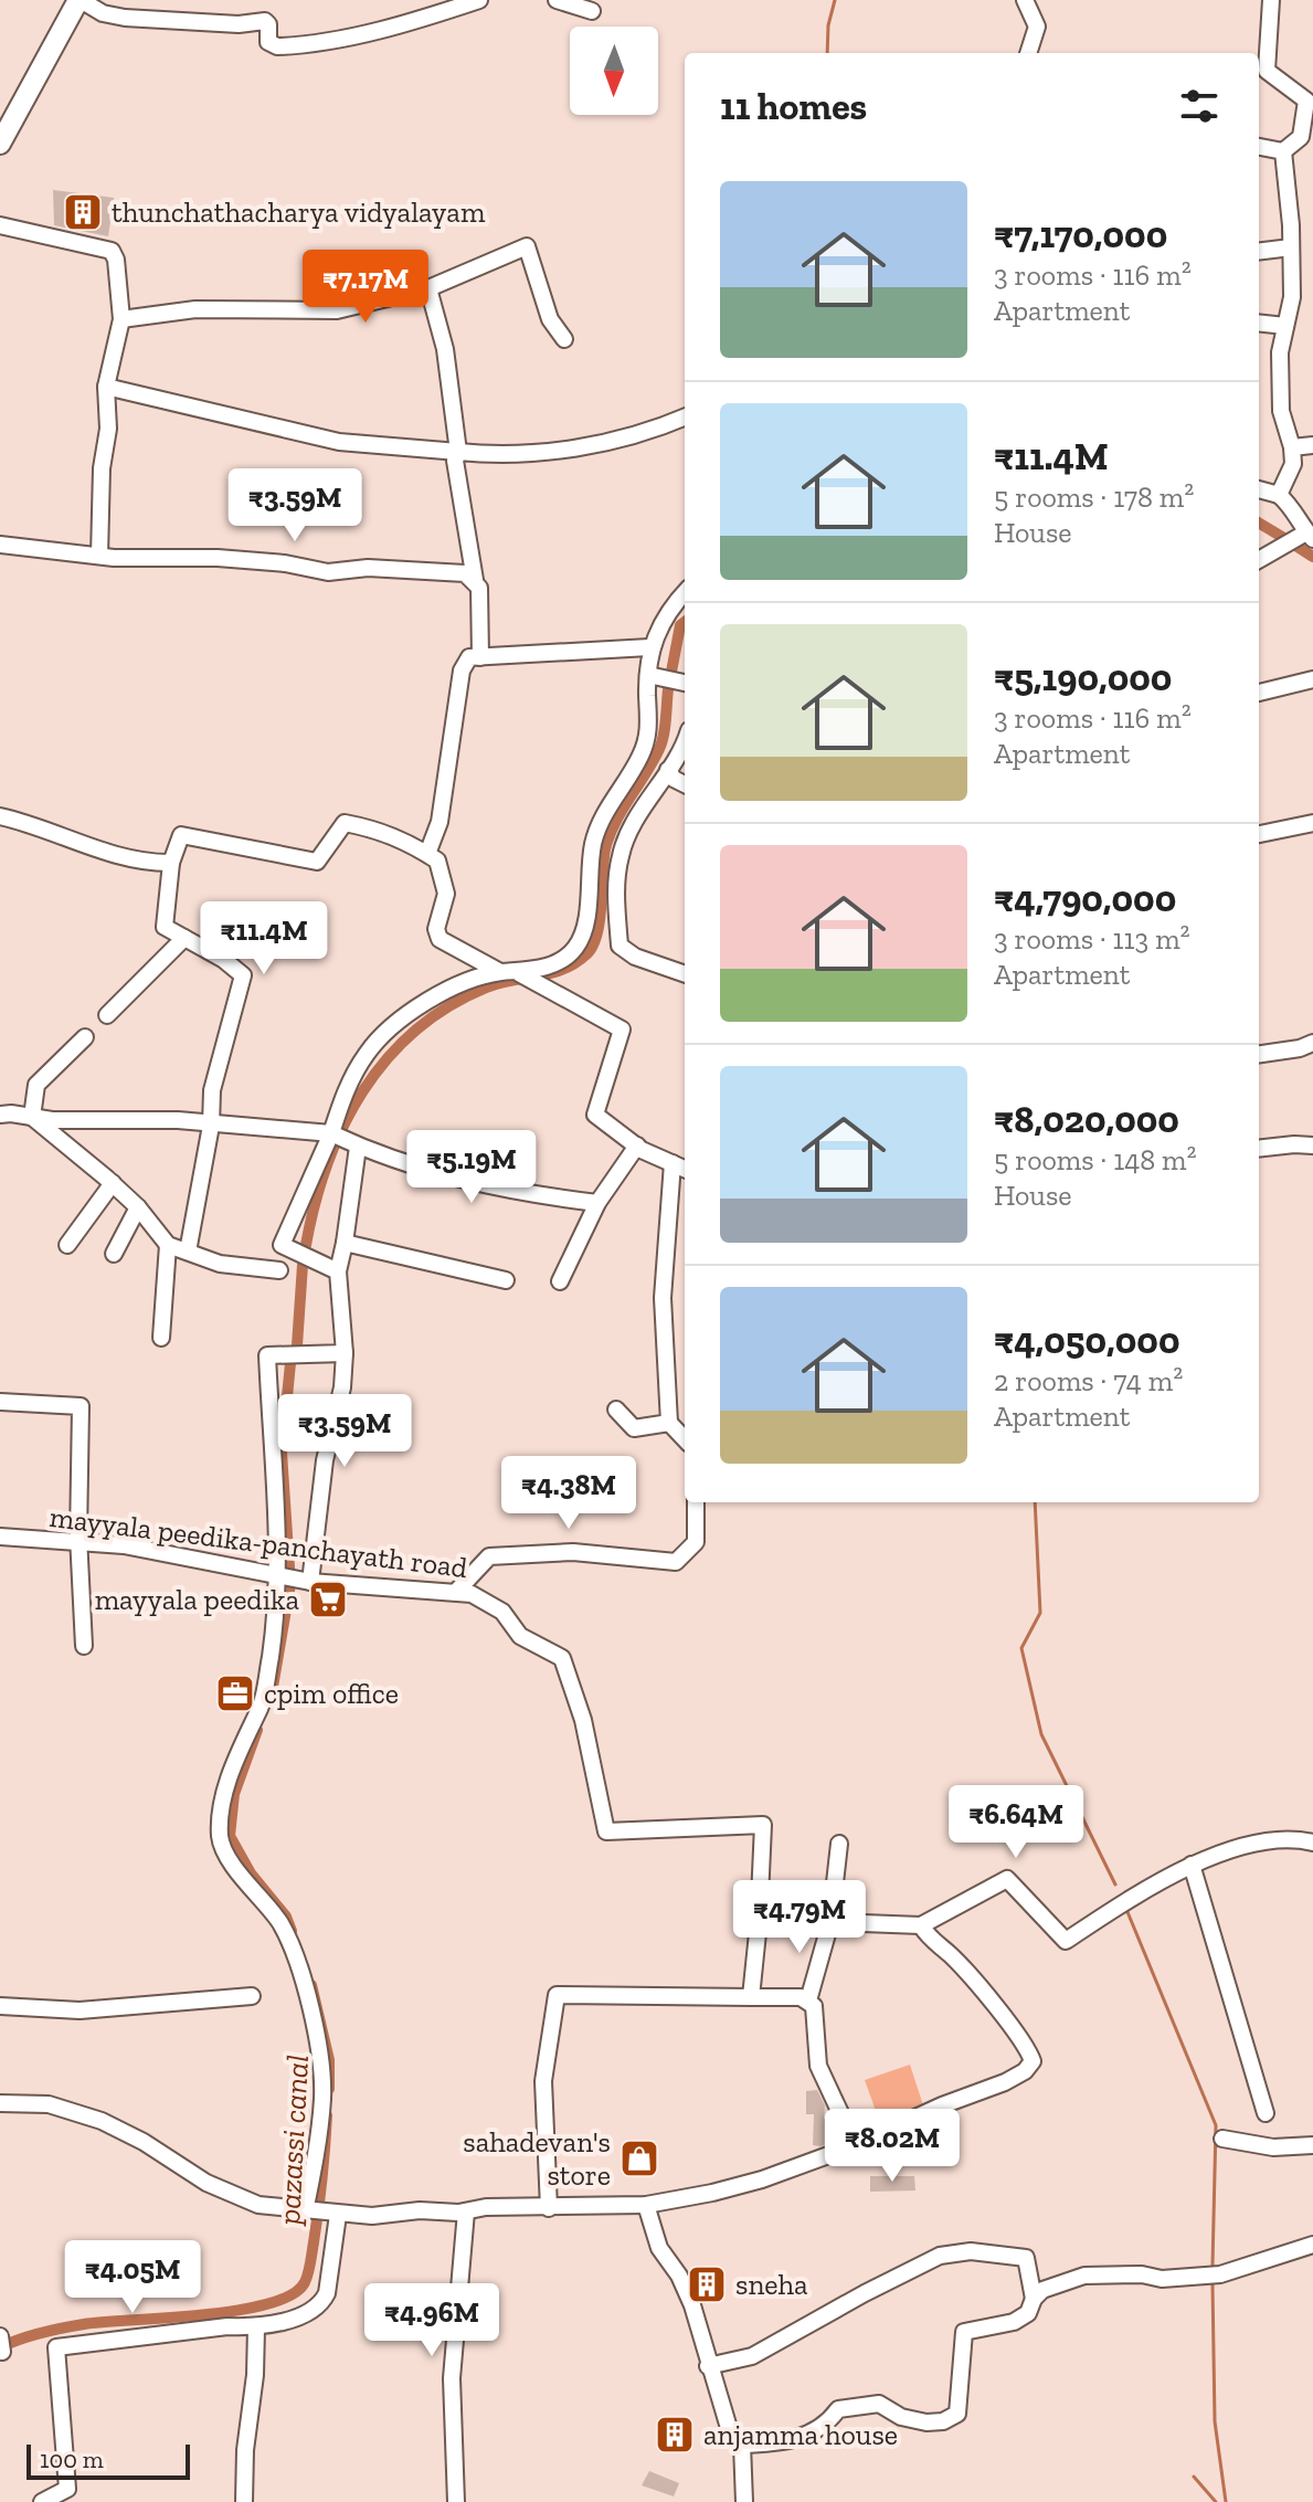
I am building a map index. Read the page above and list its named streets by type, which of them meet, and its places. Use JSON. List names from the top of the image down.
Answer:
{
  "streets": {
    "street": ["mayyala peedika-panchayath road"]
  },
  "water": ["pazassi canal"],
  "places": {
    "building": ["thunchathacharya vidyalayam", "sneha", "anjamma house"],
    "supermarket": ["mayyala peedika"],
    "office": ["cpim office"],
    "shop": ["sahadevan's store"]
  },
  "scale_bar": "100 m",
  "north": "bottom",
  "page": {
    "heading": "11 homes",
    "list": [
      {
        "name": "₹7,170,000",
        "note": "3 rooms · 116 m² · Apartment"
      },
      {
        "name": "₹11.4M",
        "note": "5 rooms · 178 m² · House"
      },
      {
        "name": "₹5,190,000",
        "note": "3 rooms · 116 m² · Apartment"
      },
      {
        "name": "₹4,790,000",
        "note": "3 rooms · 113 m² · Apartment"
      },
      {
        "name": "₹8,020,000",
        "note": "5 rooms · 148 m² · House"
      },
      {
        "name": "₹4,050,000",
        "note": "2 rooms · 74 m² · Apartment"
      }
    ],
    "price": [
      "₹7.17M",
      "₹3.59M",
      "₹11.4M",
      "₹5.19M",
      "₹3.59M",
      "₹4.38M",
      "₹6.64M",
      "₹4.79M",
      "₹8.02M",
      "₹4.05M",
      "₹4.96M"
    ],
    "scale": "100 m"
  }
}
